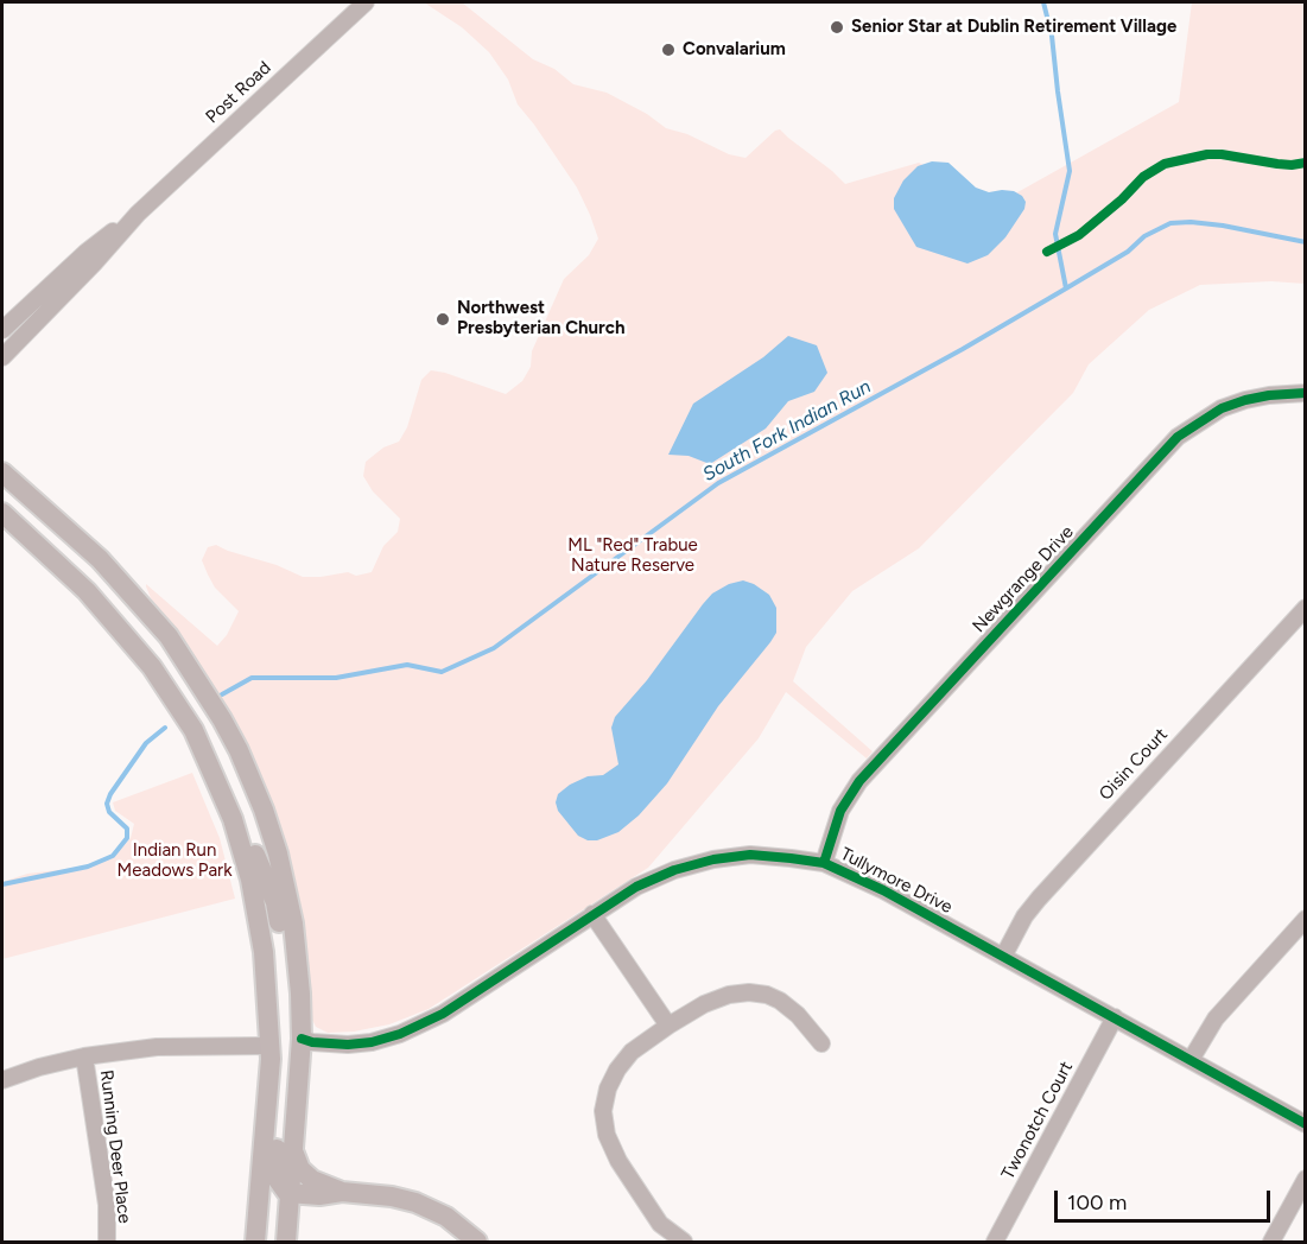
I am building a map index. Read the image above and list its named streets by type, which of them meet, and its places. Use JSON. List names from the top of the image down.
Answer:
{
  "streets": {
    "street": [
      "Post Road",
      "Newgrange Drive",
      "Oisin Court",
      "Tullymore Drive",
      "Twonotch Court",
      "Running Deer Place"
    ]
  },
  "crossings": [
    ["Newgrange Drive", "Tullymore Drive"],
    ["Oisin Court", "Tullymore Drive"],
    ["Tullymore Drive", "Twonotch Court"]
  ],
  "water": ["South Fork Indian Run"],
  "parks": ["ML \"Red\" Trabue Nature Reserve", "Indian Run Meadows Park"],
  "places": ["Senior Star at Dublin Retirement Village", "Convalarium", "Northwest Presbyterian Church"],
  "scale_bar": "100 m"
}
